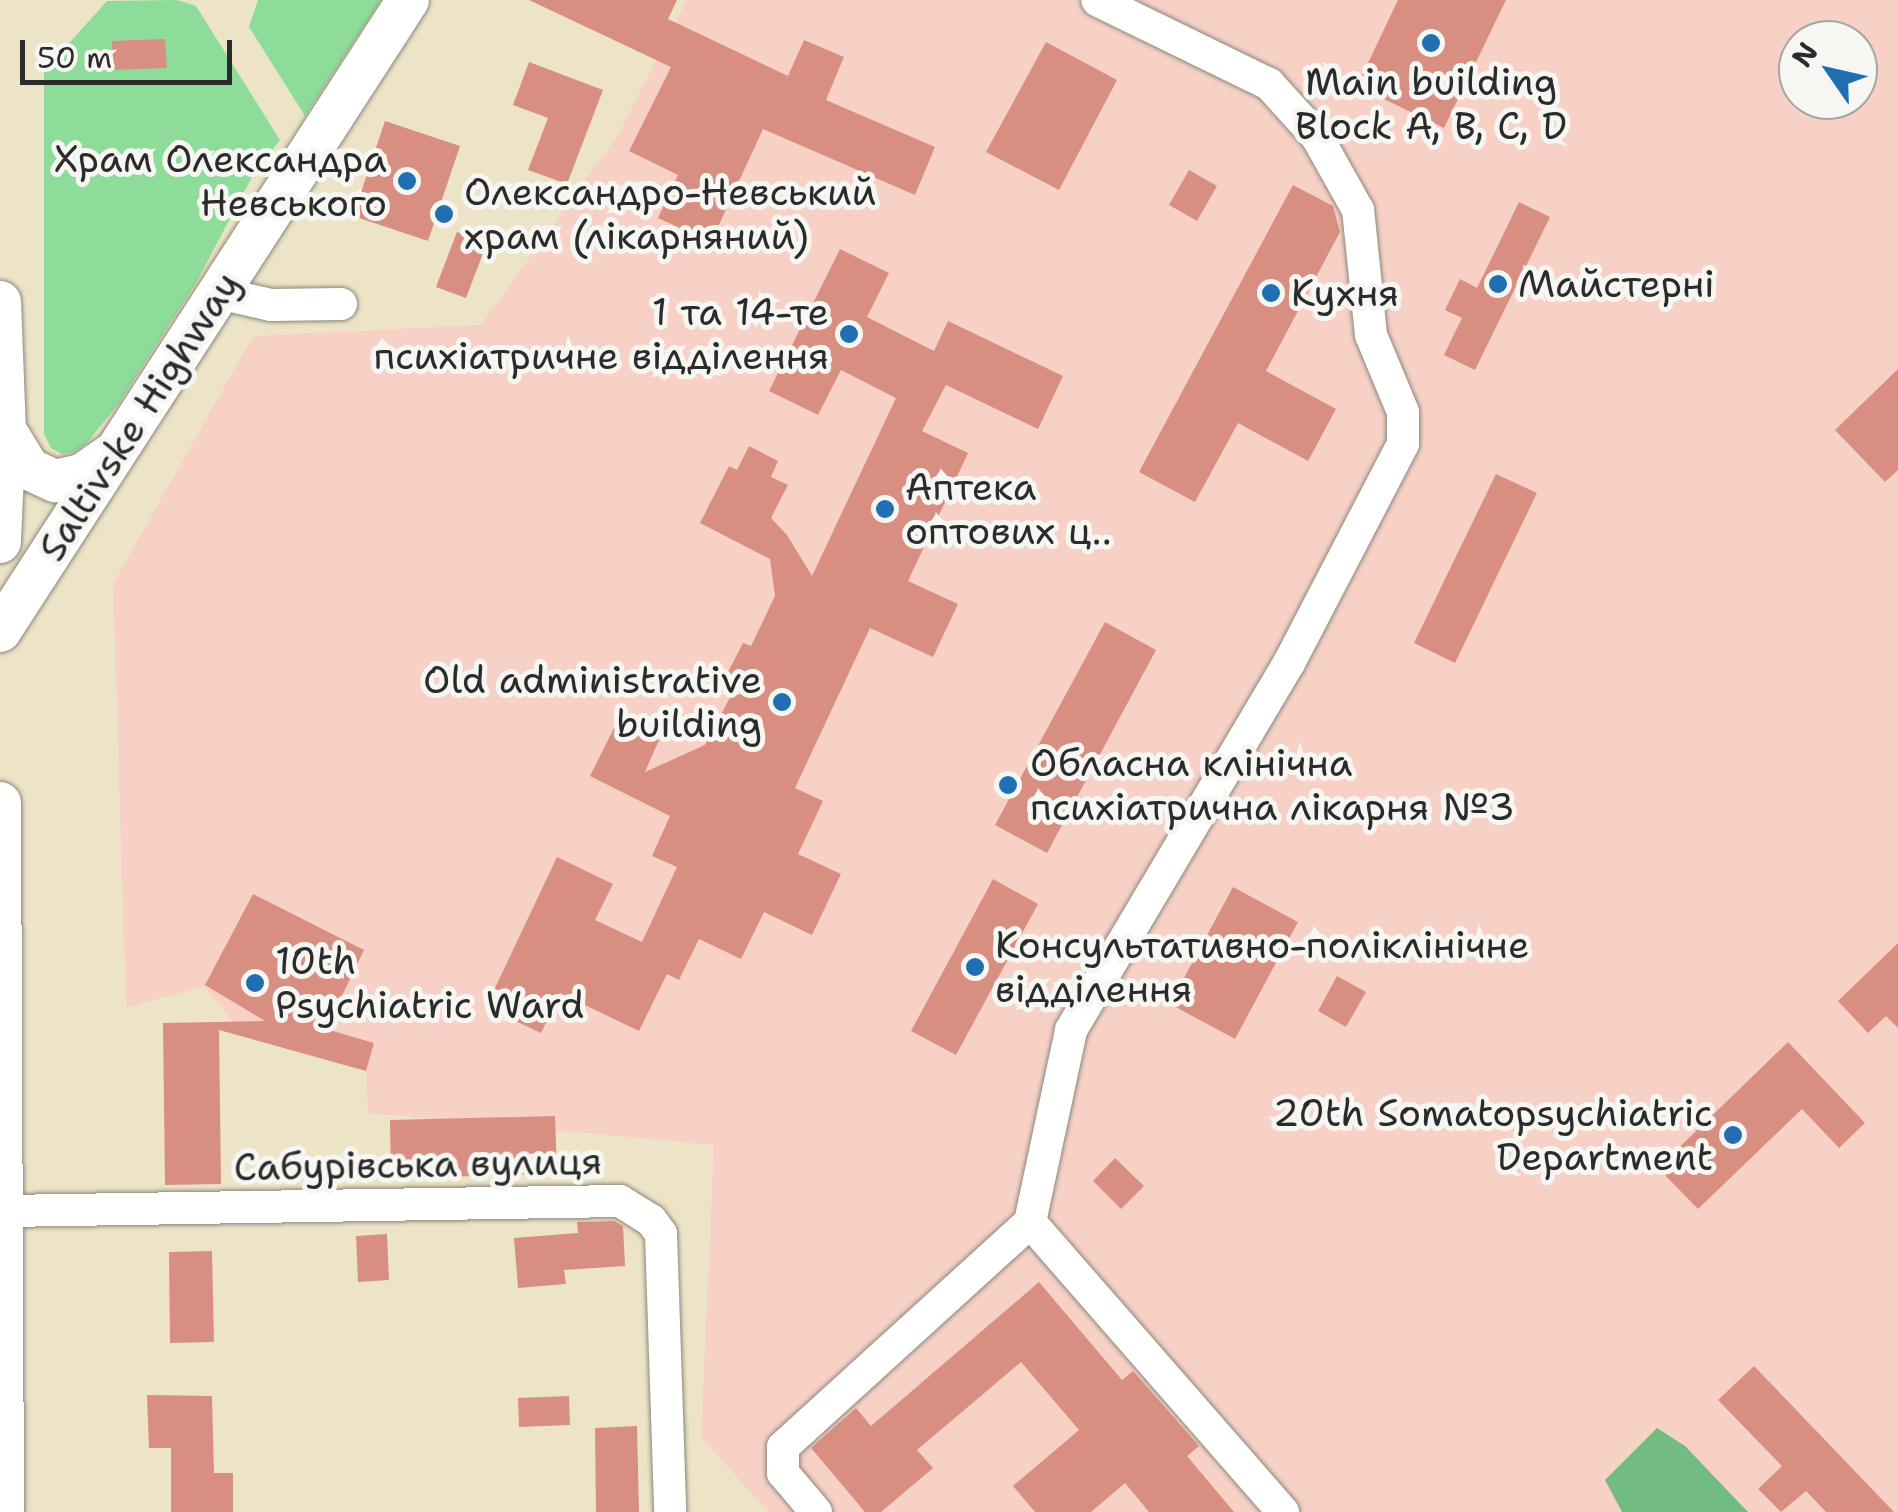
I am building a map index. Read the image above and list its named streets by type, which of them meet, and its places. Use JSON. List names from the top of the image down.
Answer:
{
  "streets": {
    "main road": ["Saltivske Highway"],
    "street": ["Сабурівська вулиця"]
  },
  "places": [
    "Main building Block A, B, C, D",
    "Храм Олександра Невського",
    "Олександро-Невський храм (лікарняний)",
    "Майстерні",
    "Кухня",
    "1 та 14-те психіатричне відділення",
    "Аптека оптових ц‥",
    "Old administrative building",
    "Обласна клінічна психіатрична лікарня №3",
    "Консультативно-поліклінічне відділення",
    "10th Psychiatric Ward",
    "20th Somatopsychiatric Department"
  ],
  "scale_bar": "50 m",
  "north": "top left"
}
